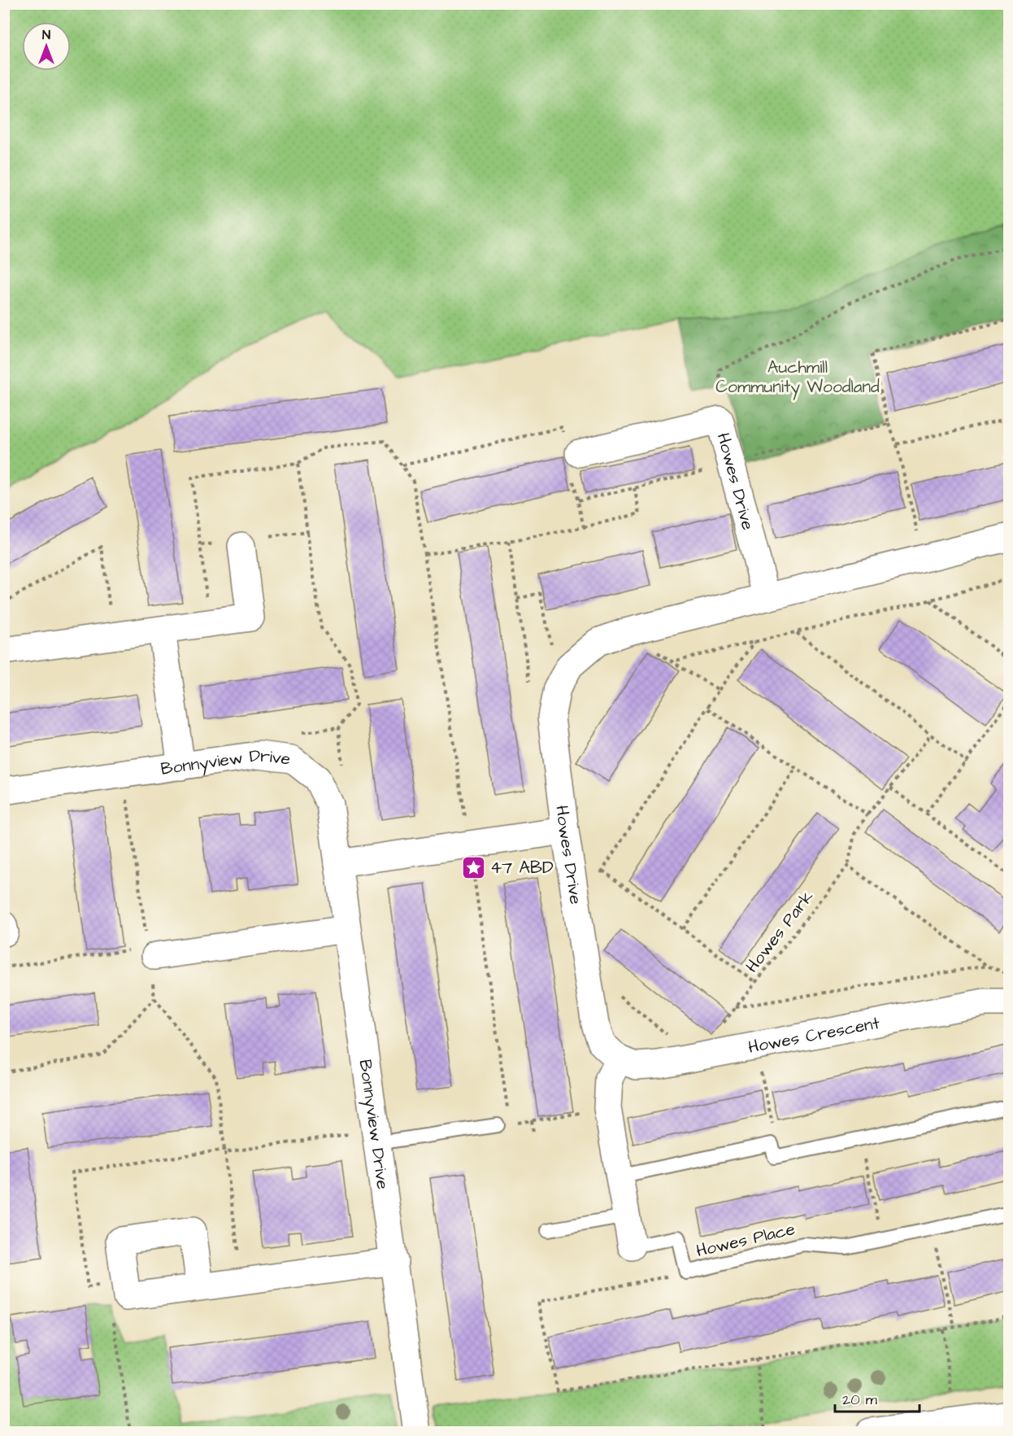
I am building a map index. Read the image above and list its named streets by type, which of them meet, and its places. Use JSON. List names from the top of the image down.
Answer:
{
  "streets": {
    "street": ["Howes Drive", "Bonnyview Drive", "Howes Crescent"],
    "lane": ["Howes Place"],
    "path": ["Howes Park"]
  },
  "crossings": [
    ["Howes Drive", "Howes Crescent"],
    ["Howes Park", "Howes Crescent"]
  ],
  "parks": ["Auchmill Community Woodland"],
  "places": {
    "place": ["47 ABD"]
  },
  "scale_bar": "20 m",
  "north": "top"
}
